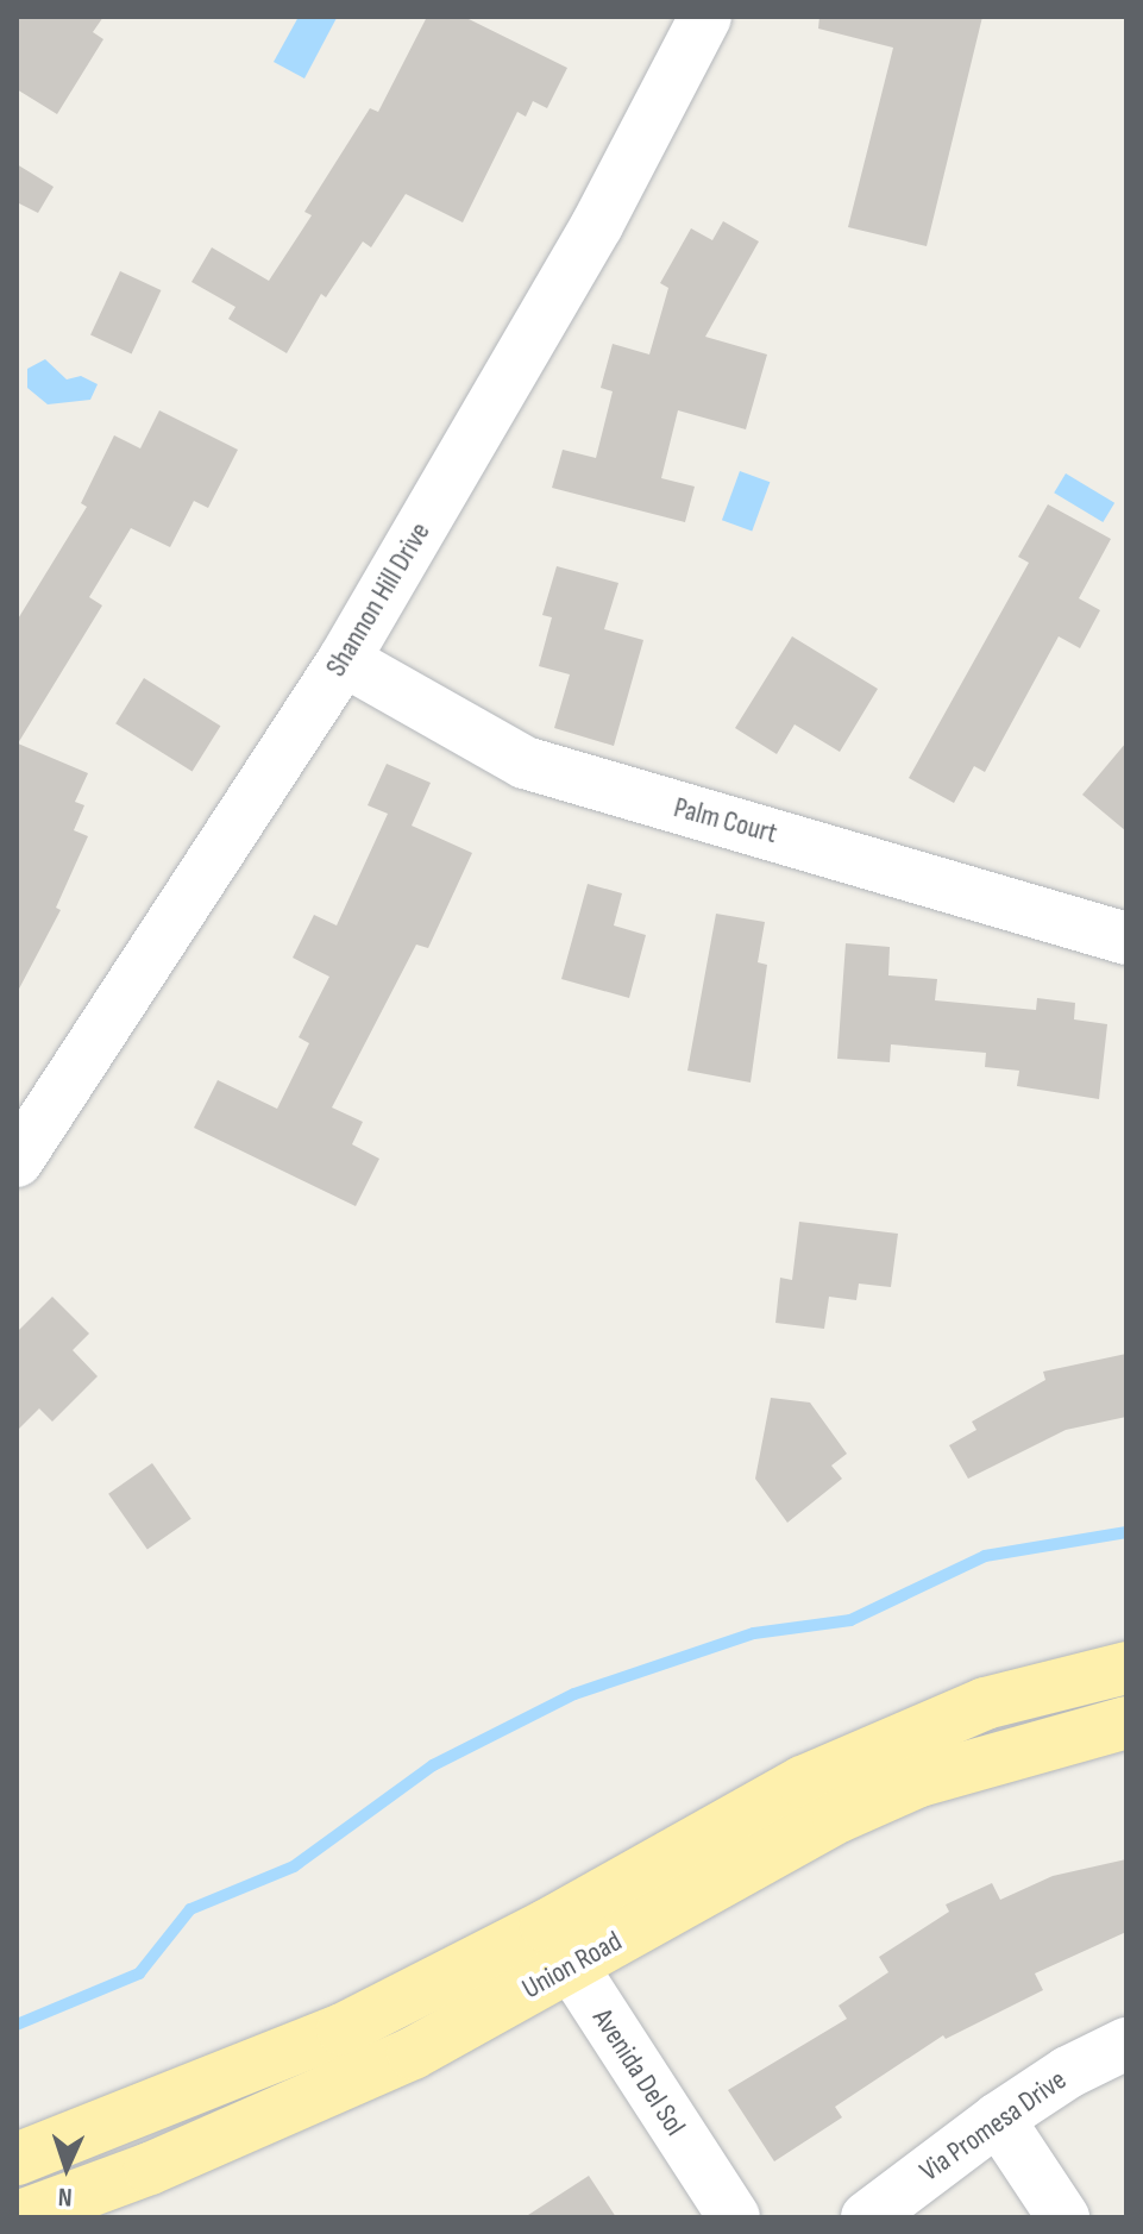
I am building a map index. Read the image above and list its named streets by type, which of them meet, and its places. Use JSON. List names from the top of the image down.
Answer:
{
  "streets": {
    "main road": ["Union Road"],
    "street": [
      "Shannon Hill Drive",
      "Palm Court",
      "Avenida Del Sol",
      "Via Promesa Drive"
    ]
  },
  "crossings": [
    ["Shannon Hill Drive", "Palm Court"],
    ["Union Road", "Avenida Del Sol"]
  ],
  "north": "bottom"
}
